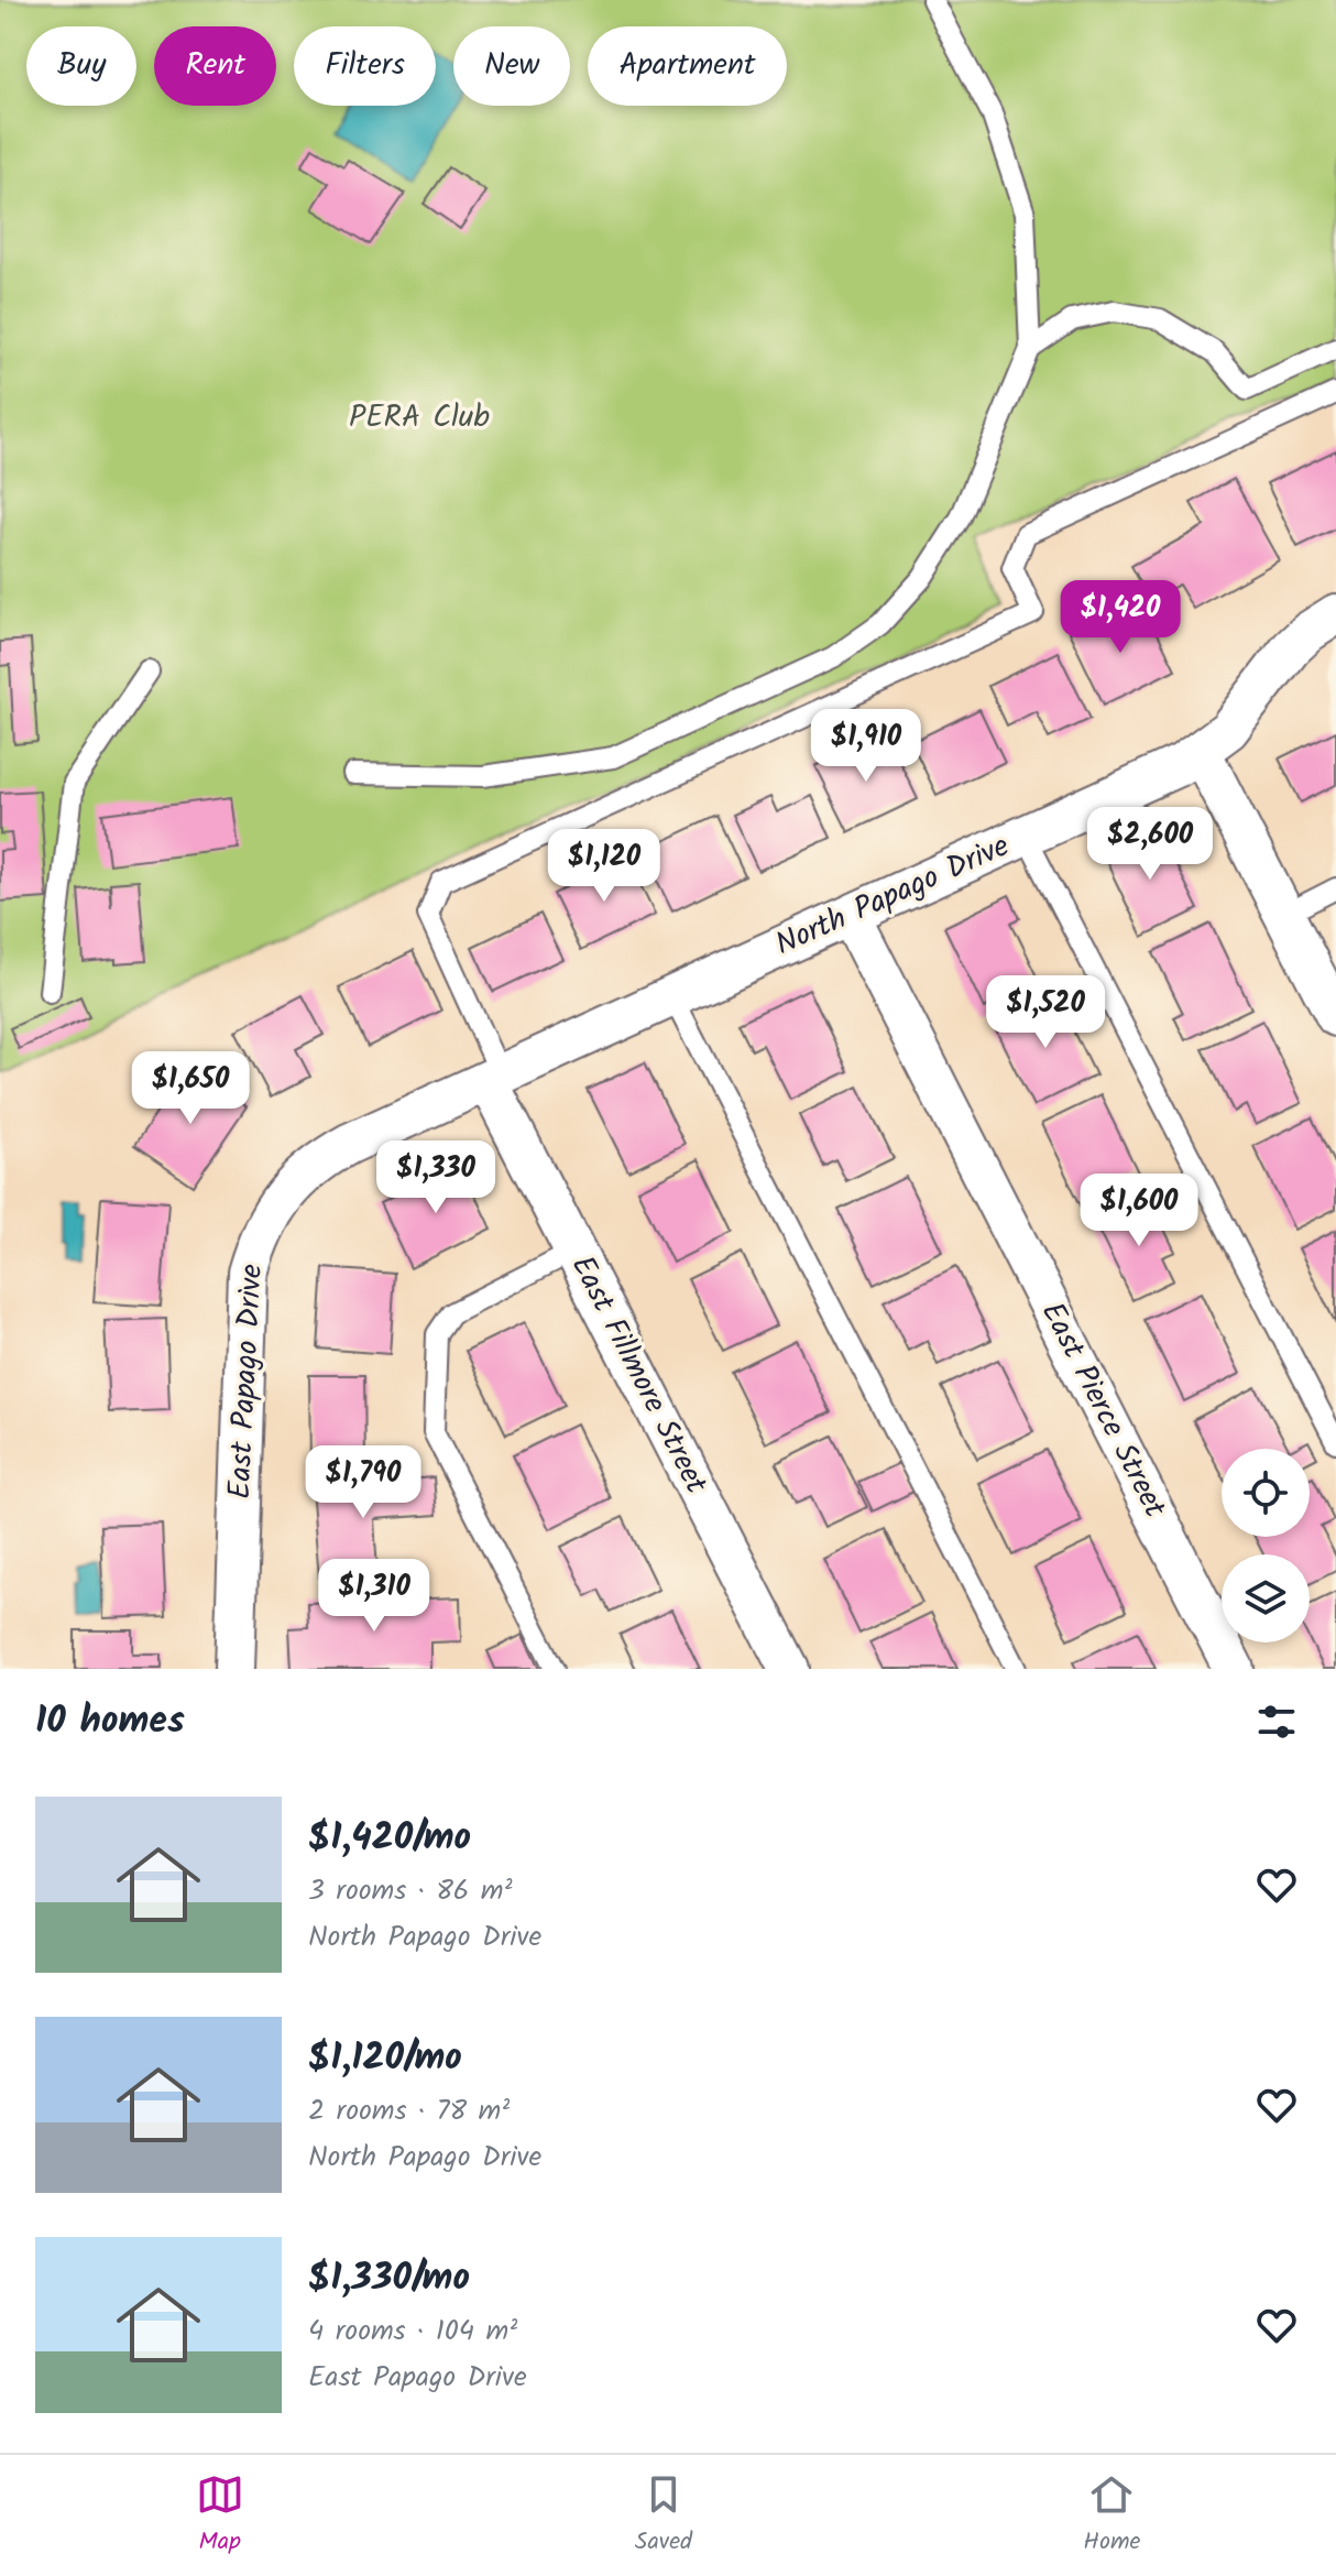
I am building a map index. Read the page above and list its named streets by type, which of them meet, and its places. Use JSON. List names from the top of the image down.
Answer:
{
  "streets": {
    "street": [
      "North Papago Drive",
      "East Fillmore Street",
      "East Papago Drive",
      "East Pierce Street"
    ]
  },
  "crossings": [
    ["North Papago Drive", "East Fillmore Street"],
    ["North Papago Drive", "East Papago Drive"],
    ["North Papago Drive", "East Pierce Street"],
    ["East Fillmore Street", "East Papago Drive"]
  ],
  "parks": ["PERA Club"],
  "page": {
    "chip": [
      "Buy",
      "Rent",
      "Filters",
      "New",
      "Apartment"
    ],
    "price": [
      "$1,420",
      "$1,910",
      "$2,600",
      "$1,120",
      "$1,520",
      "$1,650",
      "$1,330",
      "$1,600",
      "$1,790",
      "$1,310"
    ],
    "heading": "10 homes",
    "list": [
      {
        "name": "$1,420/mo",
        "note": "3 rooms · 86 m² · North Papago Drive"
      },
      {
        "name": "$1,120/mo",
        "note": "2 rooms · 78 m² · North Papago Drive"
      },
      {
        "name": "$1,330/mo",
        "note": "4 rooms · 104 m² · East Papago Drive"
      }
    ],
    "tabs": ["Map", "Saved", "Home"]
  }
}
